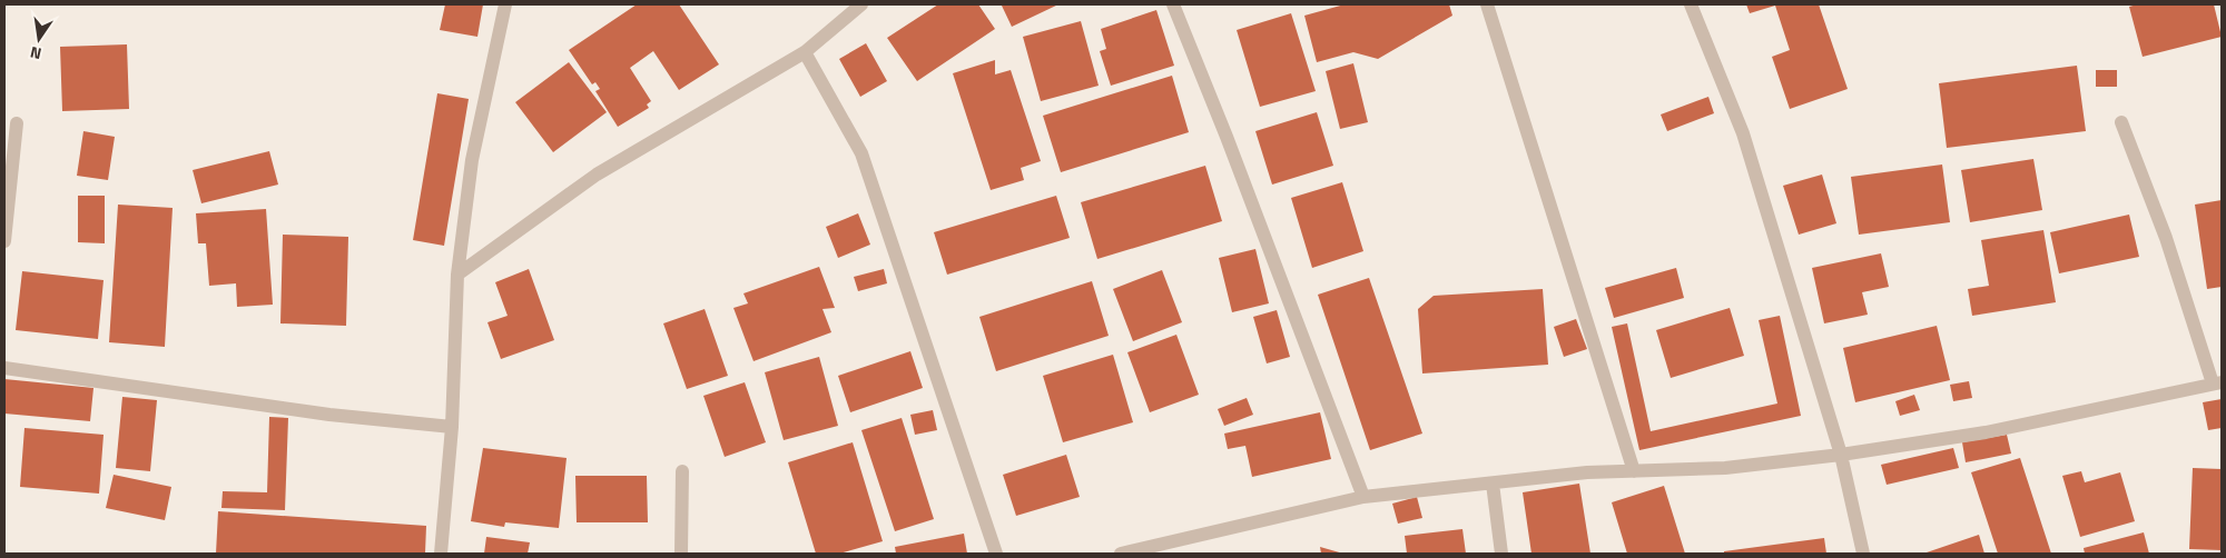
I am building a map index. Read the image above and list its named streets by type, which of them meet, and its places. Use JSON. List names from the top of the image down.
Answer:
{
  "north": "bottom"
}
